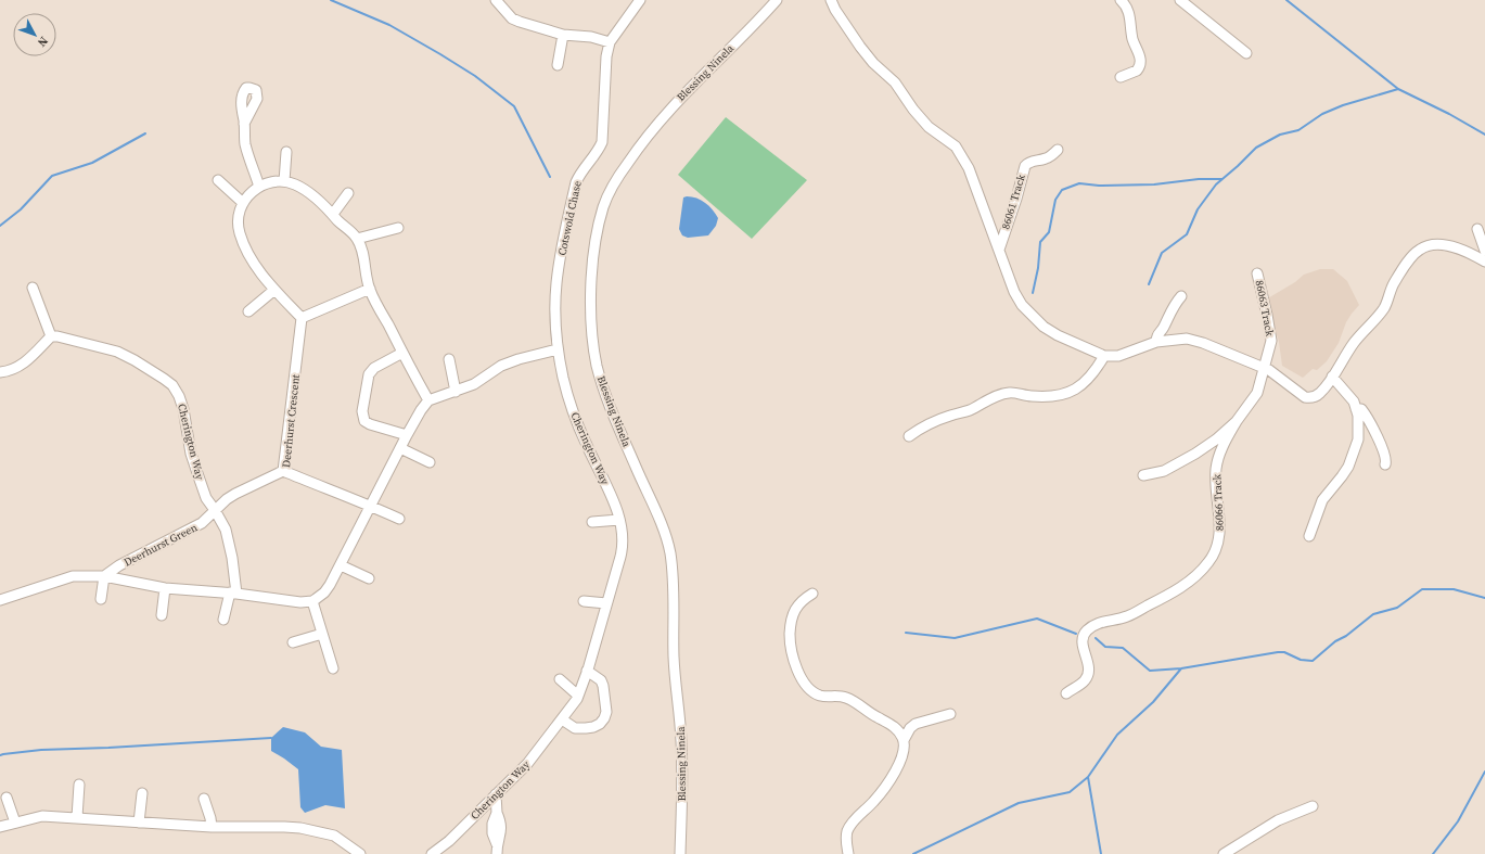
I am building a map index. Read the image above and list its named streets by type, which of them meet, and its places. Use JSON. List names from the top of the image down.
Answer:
{
  "streets": {
    "street": [
      "Blessing Ninela",
      "86061 Track",
      "Cotswold Chase",
      "86063 Track",
      "Deerhurst Crescent",
      "Cherington Way",
      "86066 Track",
      "Deerhurst Green"
    ]
  },
  "crossings": [
    ["Cotswold Chase", "Cherington Way"],
    ["86063 Track", "86066 Track"],
    ["Deerhurst Crescent", "Deerhurst Green"],
    ["Cherington Way", "Deerhurst Green"]
  ],
  "north": "bottom right"
}
